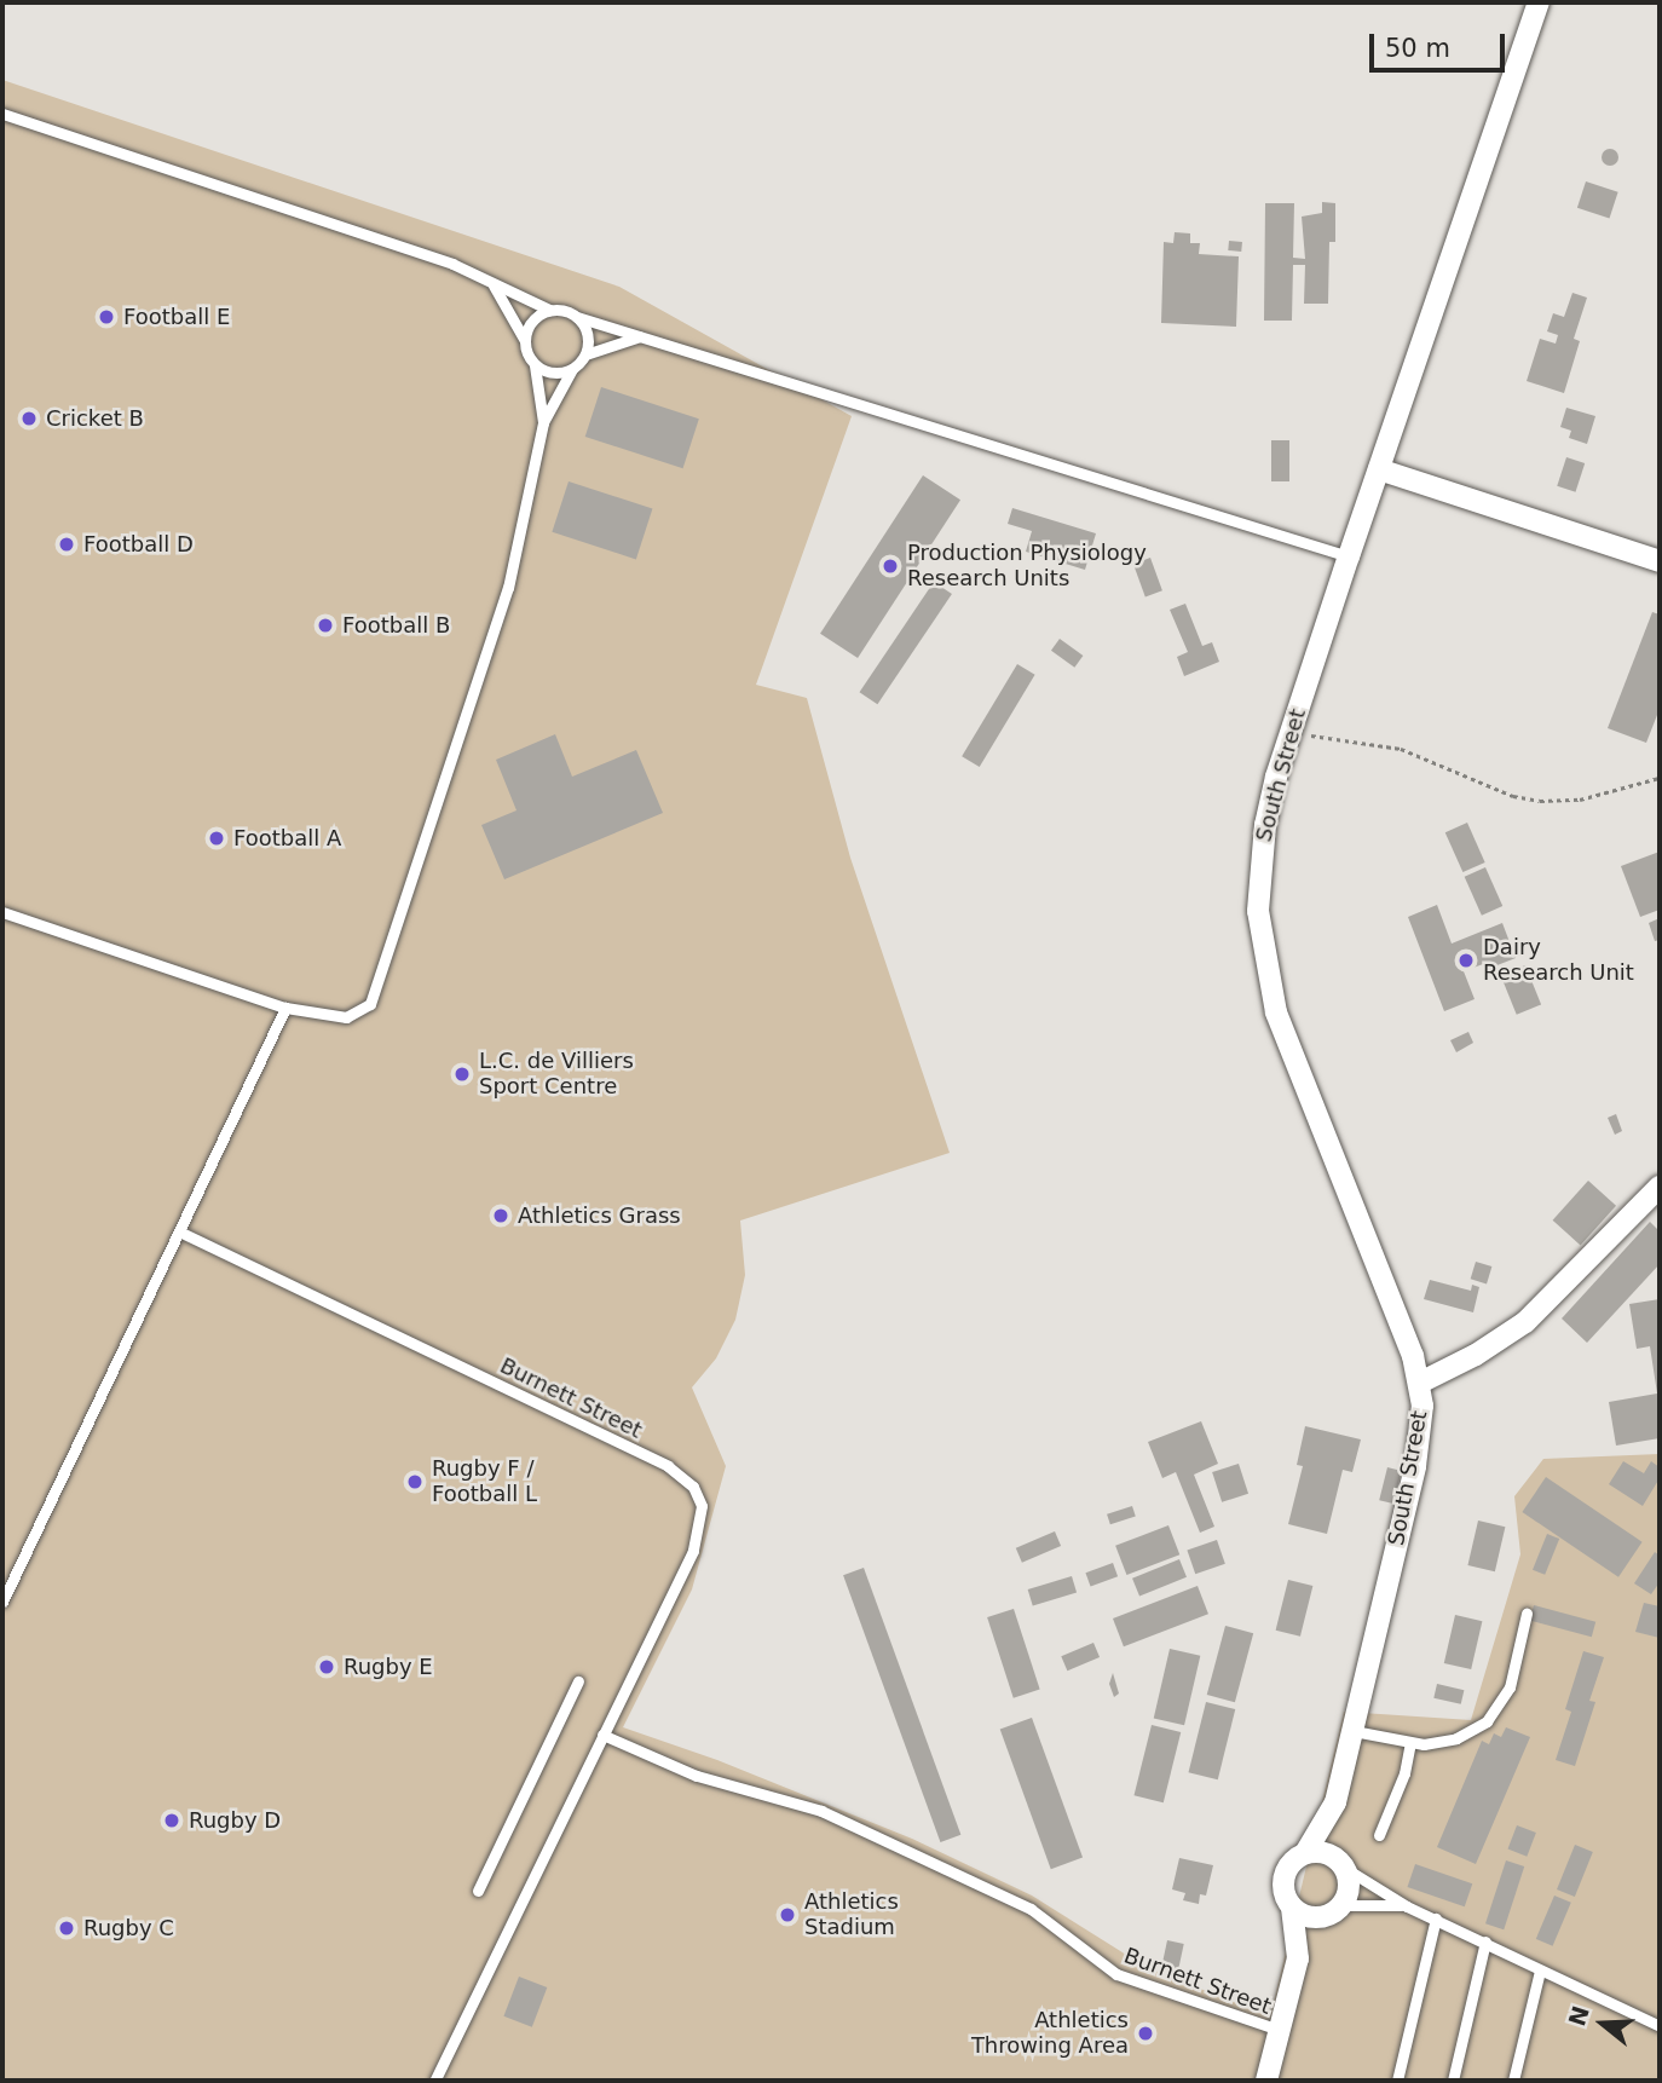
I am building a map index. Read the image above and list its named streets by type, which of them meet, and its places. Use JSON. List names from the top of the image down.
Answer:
{
  "streets": {
    "street": ["South Street"],
    "lane": ["Burnett Street"]
  },
  "places": [
    "Football E",
    "Cricket B",
    "Football D",
    "Production Physiology Research Units",
    "Football B",
    "Football A",
    "Dairy Research Unit",
    "L.C. de Villiers Sport Centre",
    "Athletics Grass",
    "Rugby F / Football L",
    "Rugby E",
    "Rugby D",
    "Athletics Stadium",
    "Rugby C",
    "Athletics Throwing Area"
  ],
  "scale_bar": "50 m",
  "north": "left"
}
